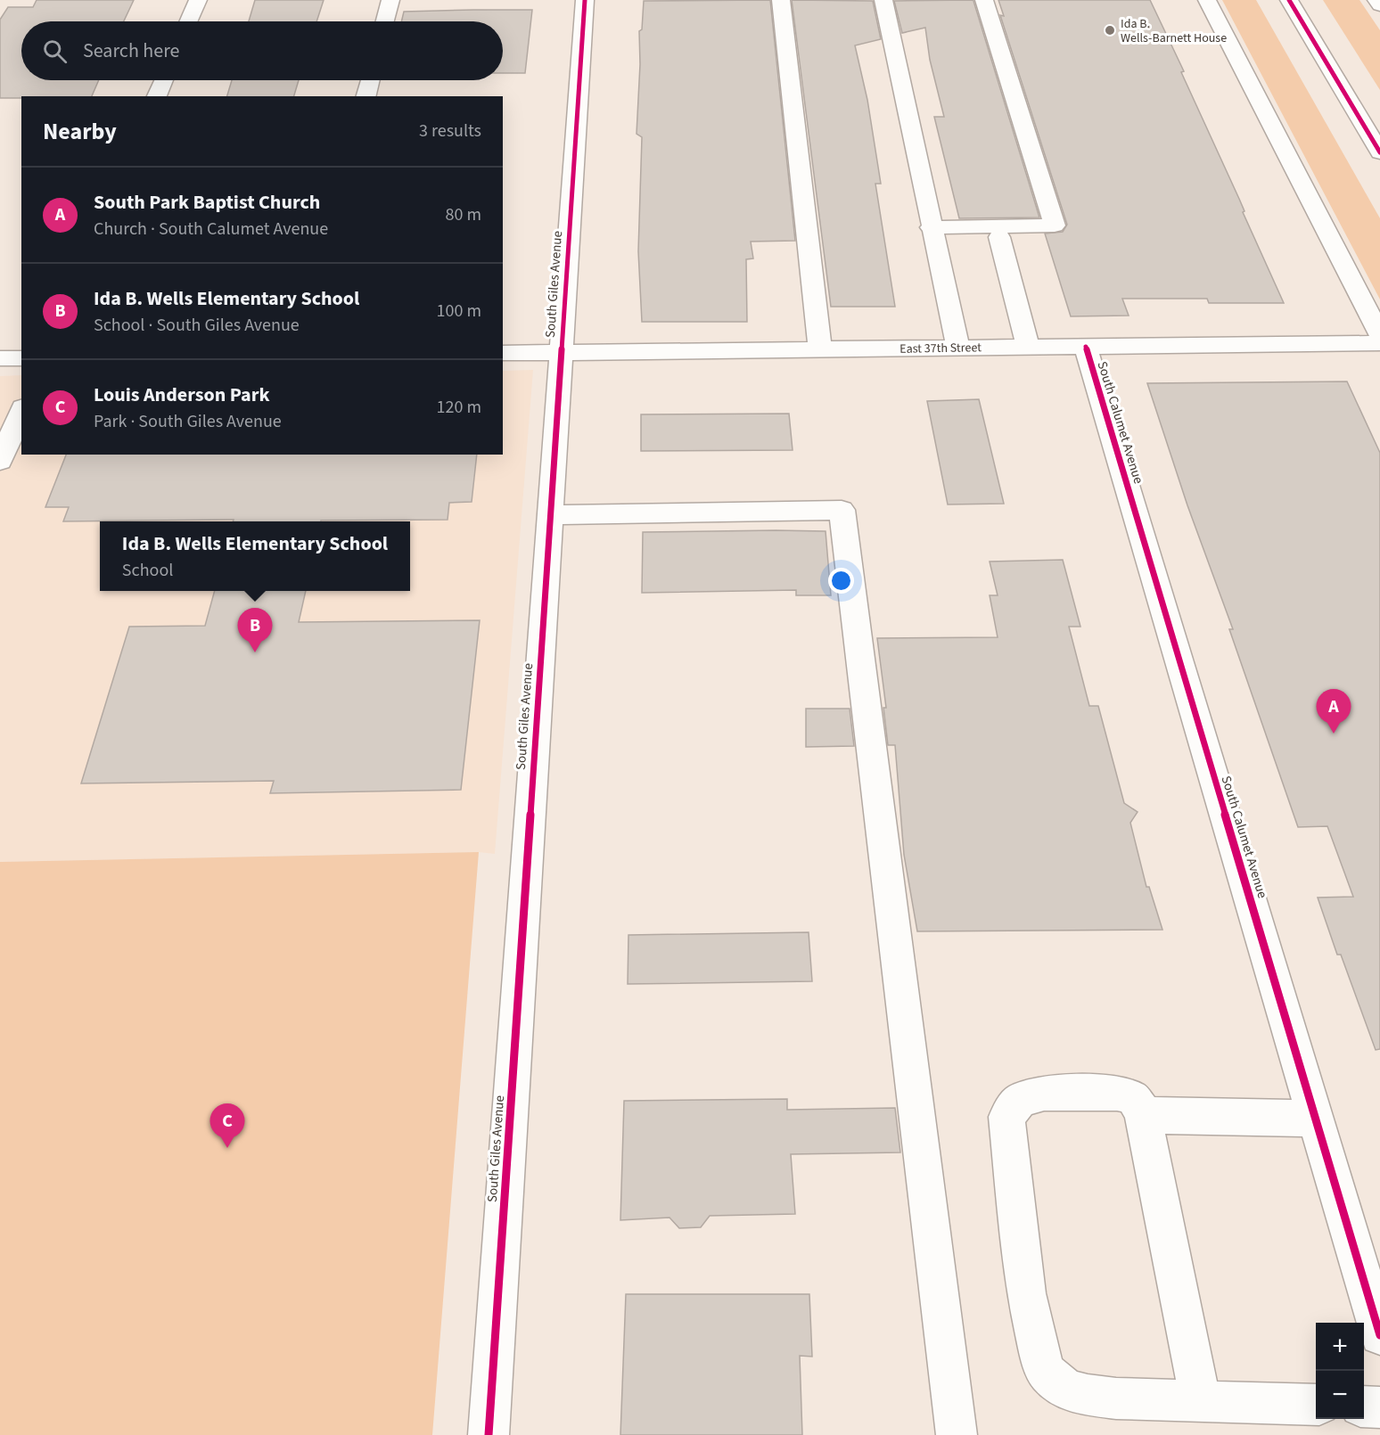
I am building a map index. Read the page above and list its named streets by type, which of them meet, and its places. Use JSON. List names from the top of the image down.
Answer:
{
  "streets": {
    "street": ["South Giles Avenue", "East 37th Street", "South Calumet Avenue"]
  },
  "crossings": [
    ["South Giles Avenue", "East 37th Street"],
    ["East 37th Street", "South Calumet Avenue"]
  ],
  "places": ["Ida B. Wells-Barnett House"],
  "page": {
    "search": "Search here",
    "heading": ["Nearby", "3 results"],
    "list": [
      {
        "mark": "A",
        "name": "South Park Baptist Church",
        "note": "Church · South Calumet Avenue",
        "value": "80 m"
      },
      {
        "mark": "B",
        "name": "Ida B. Wells Elementary School",
        "note": "School · South Giles Avenue",
        "value": "100 m"
      },
      {
        "mark": "C",
        "name": "Louis Anderson Park",
        "note": "Park · South Giles Avenue",
        "value": "120 m"
      }
    ],
    "popup": ["Ida B. Wells Elementary School", "School"],
    "pins": ["B", "A", "C"],
    "map_buttons": ["+", "−"]
  }
}
